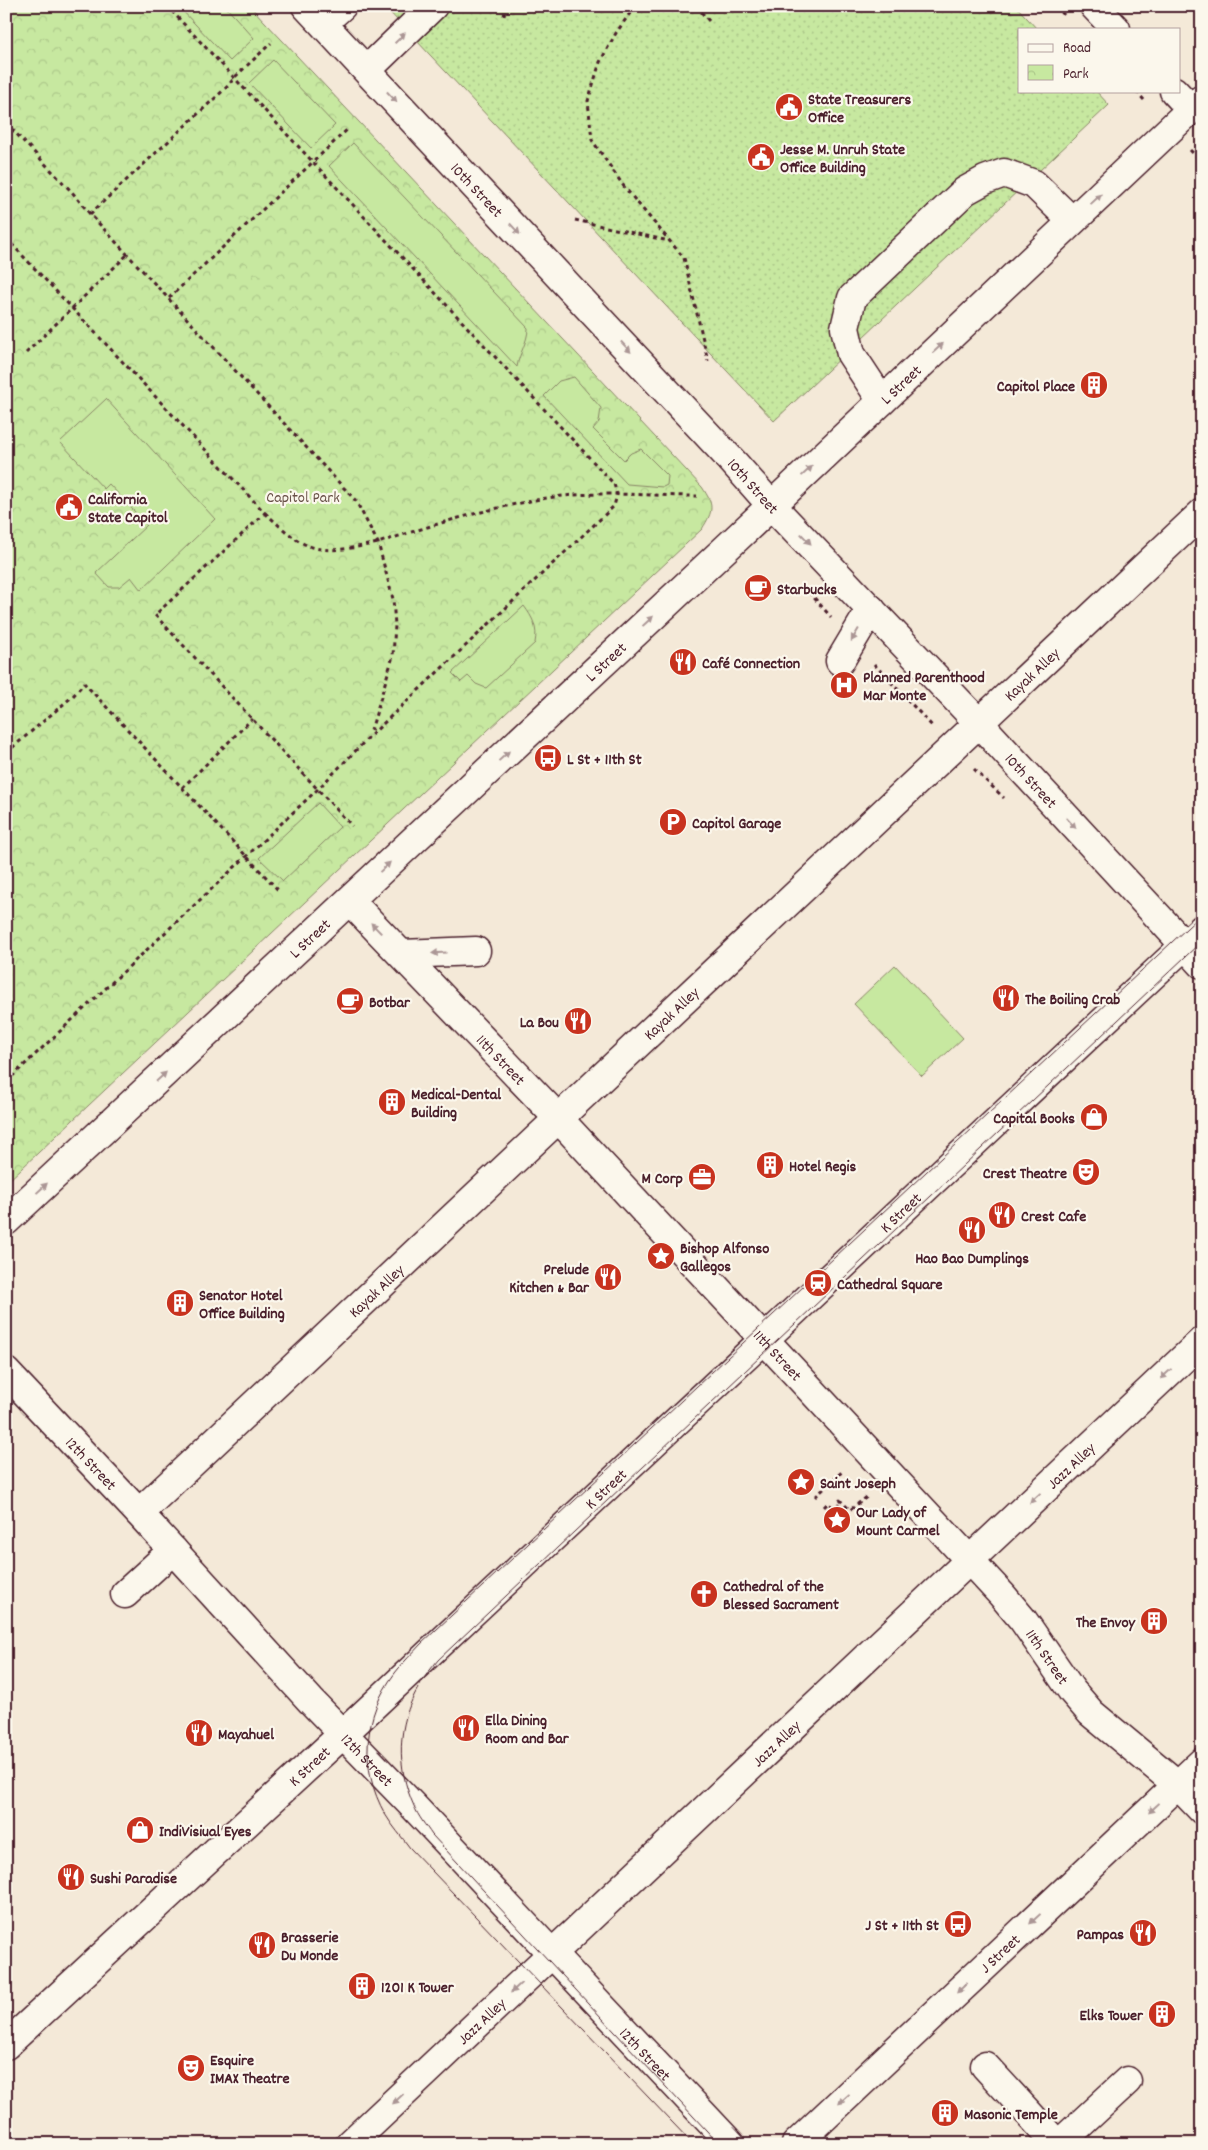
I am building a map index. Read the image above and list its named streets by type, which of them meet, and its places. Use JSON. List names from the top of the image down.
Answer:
{
  "streets": {
    "street": [
      "10th Street",
      "L Street",
      "Kayak Alley",
      "11th Street",
      "K Street",
      "12th Street",
      "Jazz Alley",
      "J Street"
    ]
  },
  "crossings": [
    ["10th Street", "L Street"],
    ["10th Street", "Kayak Alley"],
    ["10th Street", "K Street"],
    ["L Street", "11th Street"],
    ["Kayak Alley", "11th Street"],
    ["Kayak Alley", "12th Street"],
    ["11th Street", "K Street"],
    ["11th Street", "Jazz Alley"],
    ["11th Street", "J Street"],
    ["K Street", "12th Street"],
    ["12th Street", "Jazz Alley"]
  ],
  "one_way": [
    "10th Street",
    "L Street",
    "Jazz Alley",
    "J Street"
  ],
  "parks": ["Capitol Park"],
  "places": {
    "public building": ["State Treasurers Office", "Jesse M. Unruh State Office Building", "California State Capitol"],
    "building": [
      "Capitol Place",
      "Medical-Dental Building",
      "Hotel Regis",
      "Senator Hotel Office Building",
      "The Envoy",
      "1201 K Tower",
      "Elks Tower",
      "Masonic Temple"
    ],
    "cafe": ["Starbucks", "Botbar"],
    "restaurant": [
      "Café Connection",
      "The Boiling Crab",
      "La Bou",
      "Crest Cafe",
      "Hao Bao Dumplings",
      "Prelude Kitchen & Bar",
      "Ella Dining Room and Bar",
      "Mayahuel",
      "Sushi Paradise",
      "Pampas",
      "Brasserie Du Monde"
    ],
    "hospital": ["Planned Parenthood Mar Monte"],
    "bus stop": ["L St + 11th St", "J St + 11th St"],
    "parking": ["Capitol Garage"],
    "shop": ["Capital Books", "IndiVisiual Eyes"],
    "theatre": ["Crest Theatre", "Esquire IMAX Theatre"],
    "office": ["M Corp"],
    "place": ["Bishop Alfonso Gallegos", "Saint Joseph", "Our Lady of Mount Carmel"],
    "station": ["Cathedral Square"],
    "church": ["Cathedral of the Blessed Sacrament"]
  },
  "legend": ["Road", "Park"]
}
